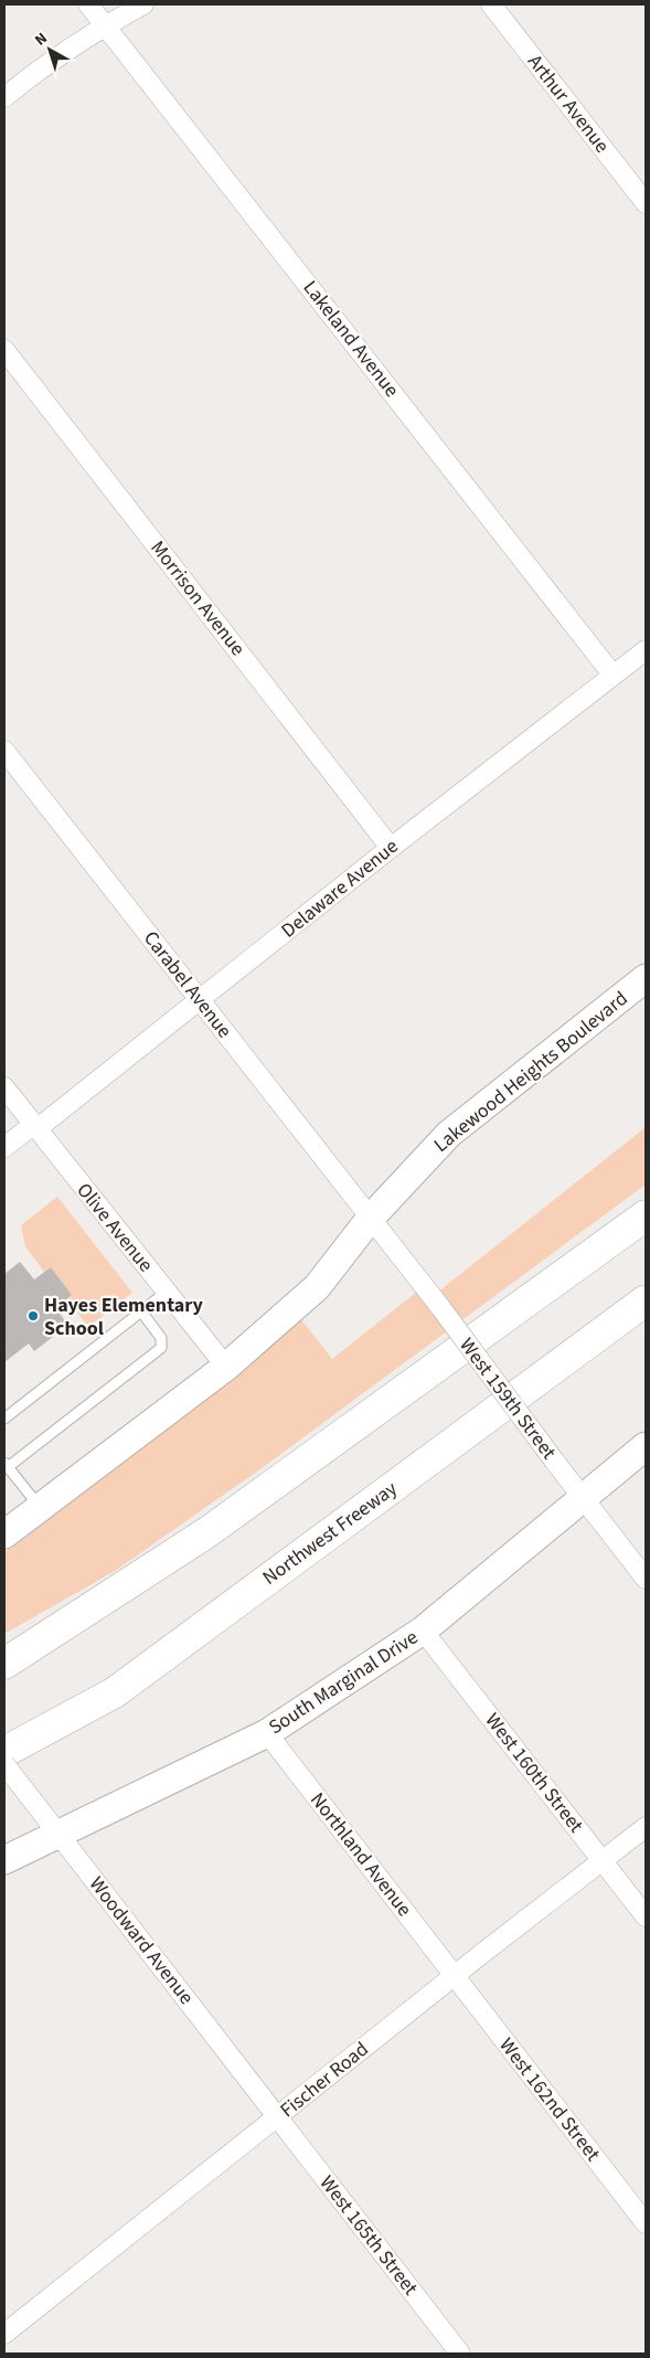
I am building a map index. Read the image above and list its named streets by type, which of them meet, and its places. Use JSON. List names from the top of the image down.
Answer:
{
  "streets": {
    "highway": ["Northwest Freeway"],
    "main road": ["Lakewood Heights Boulevard", "South Marginal Drive"],
    "street": [
      "Arthur Avenue",
      "Lakeland Avenue",
      "Morrison Avenue",
      "Delaware Avenue",
      "Carabel Avenue",
      "Olive Avenue",
      "West 159th Street",
      "West 160th Street",
      "Northland Avenue",
      "Woodward Avenue",
      "Fischer Road",
      "West 162nd Street",
      "West 165th Street"
    ]
  },
  "crossings": [
    ["Lakeland Avenue", "Delaware Avenue"],
    ["Morrison Avenue", "Delaware Avenue"],
    ["Delaware Avenue", "Carabel Avenue"],
    ["Delaware Avenue", "Olive Avenue"],
    ["Carabel Avenue", "Lakewood Heights Boulevard"],
    ["Carabel Avenue", "West 159th Street"],
    ["Lakewood Heights Boulevard", "Olive Avenue"],
    ["Lakewood Heights Boulevard", "West 159th Street"],
    ["West 159th Street", "South Marginal Drive"],
    ["South Marginal Drive", "West 160th Street"],
    ["South Marginal Drive", "Northland Avenue"],
    ["South Marginal Drive", "Woodward Avenue"],
    ["West 160th Street", "Fischer Road"],
    ["Northland Avenue", "Fischer Road"],
    ["Northland Avenue", "West 162nd Street"],
    ["Woodward Avenue", "Fischer Road"],
    ["Woodward Avenue", "West 165th Street"],
    ["Fischer Road", "West 162nd Street"],
    ["Fischer Road", "West 165th Street"]
  ],
  "places": ["Hayes Elementary School"],
  "north": "top left"
}
